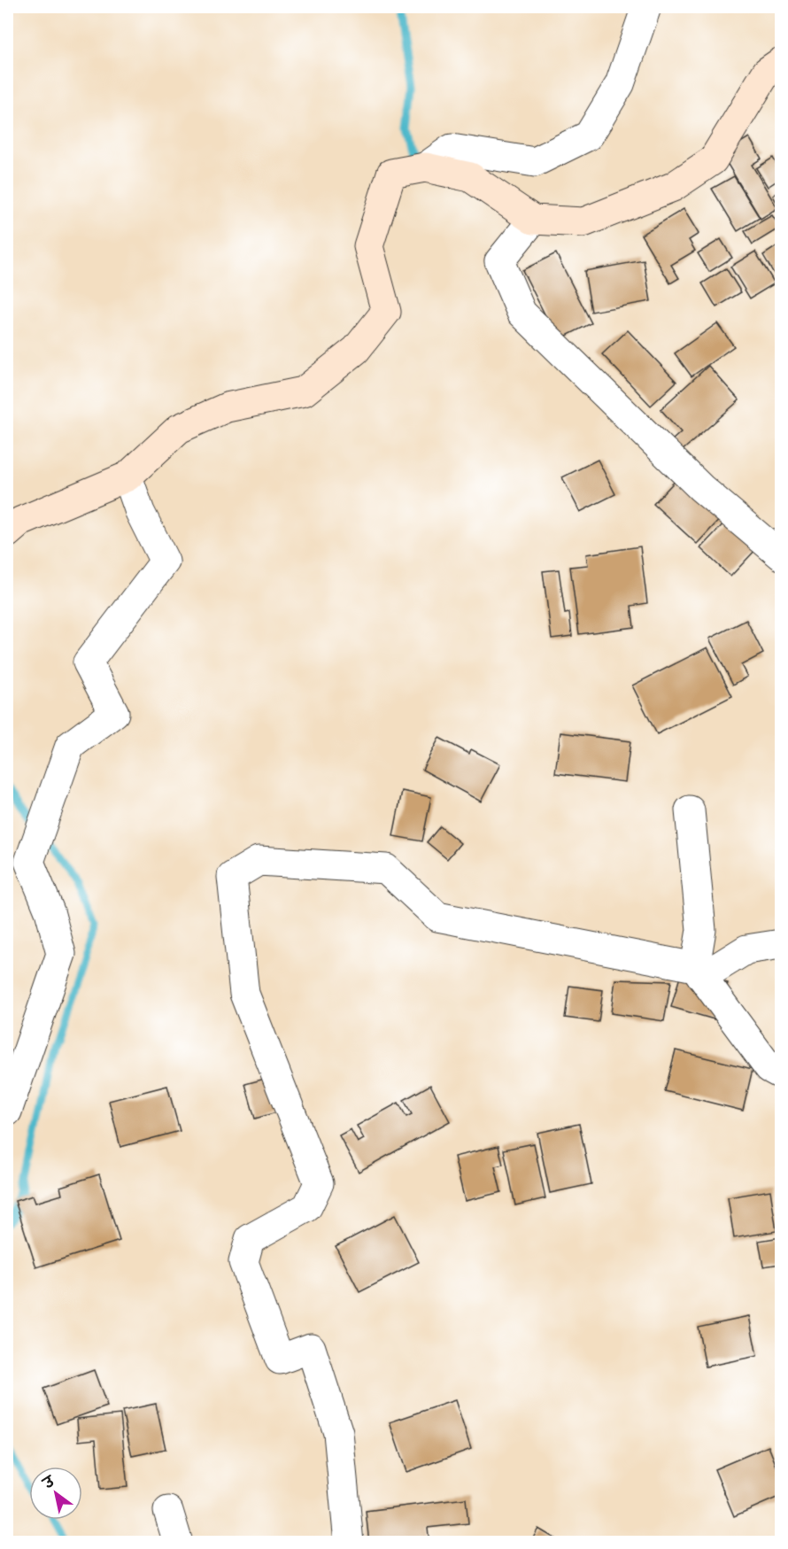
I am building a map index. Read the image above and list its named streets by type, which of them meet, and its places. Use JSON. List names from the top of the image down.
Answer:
{
  "north": "top left"
}
